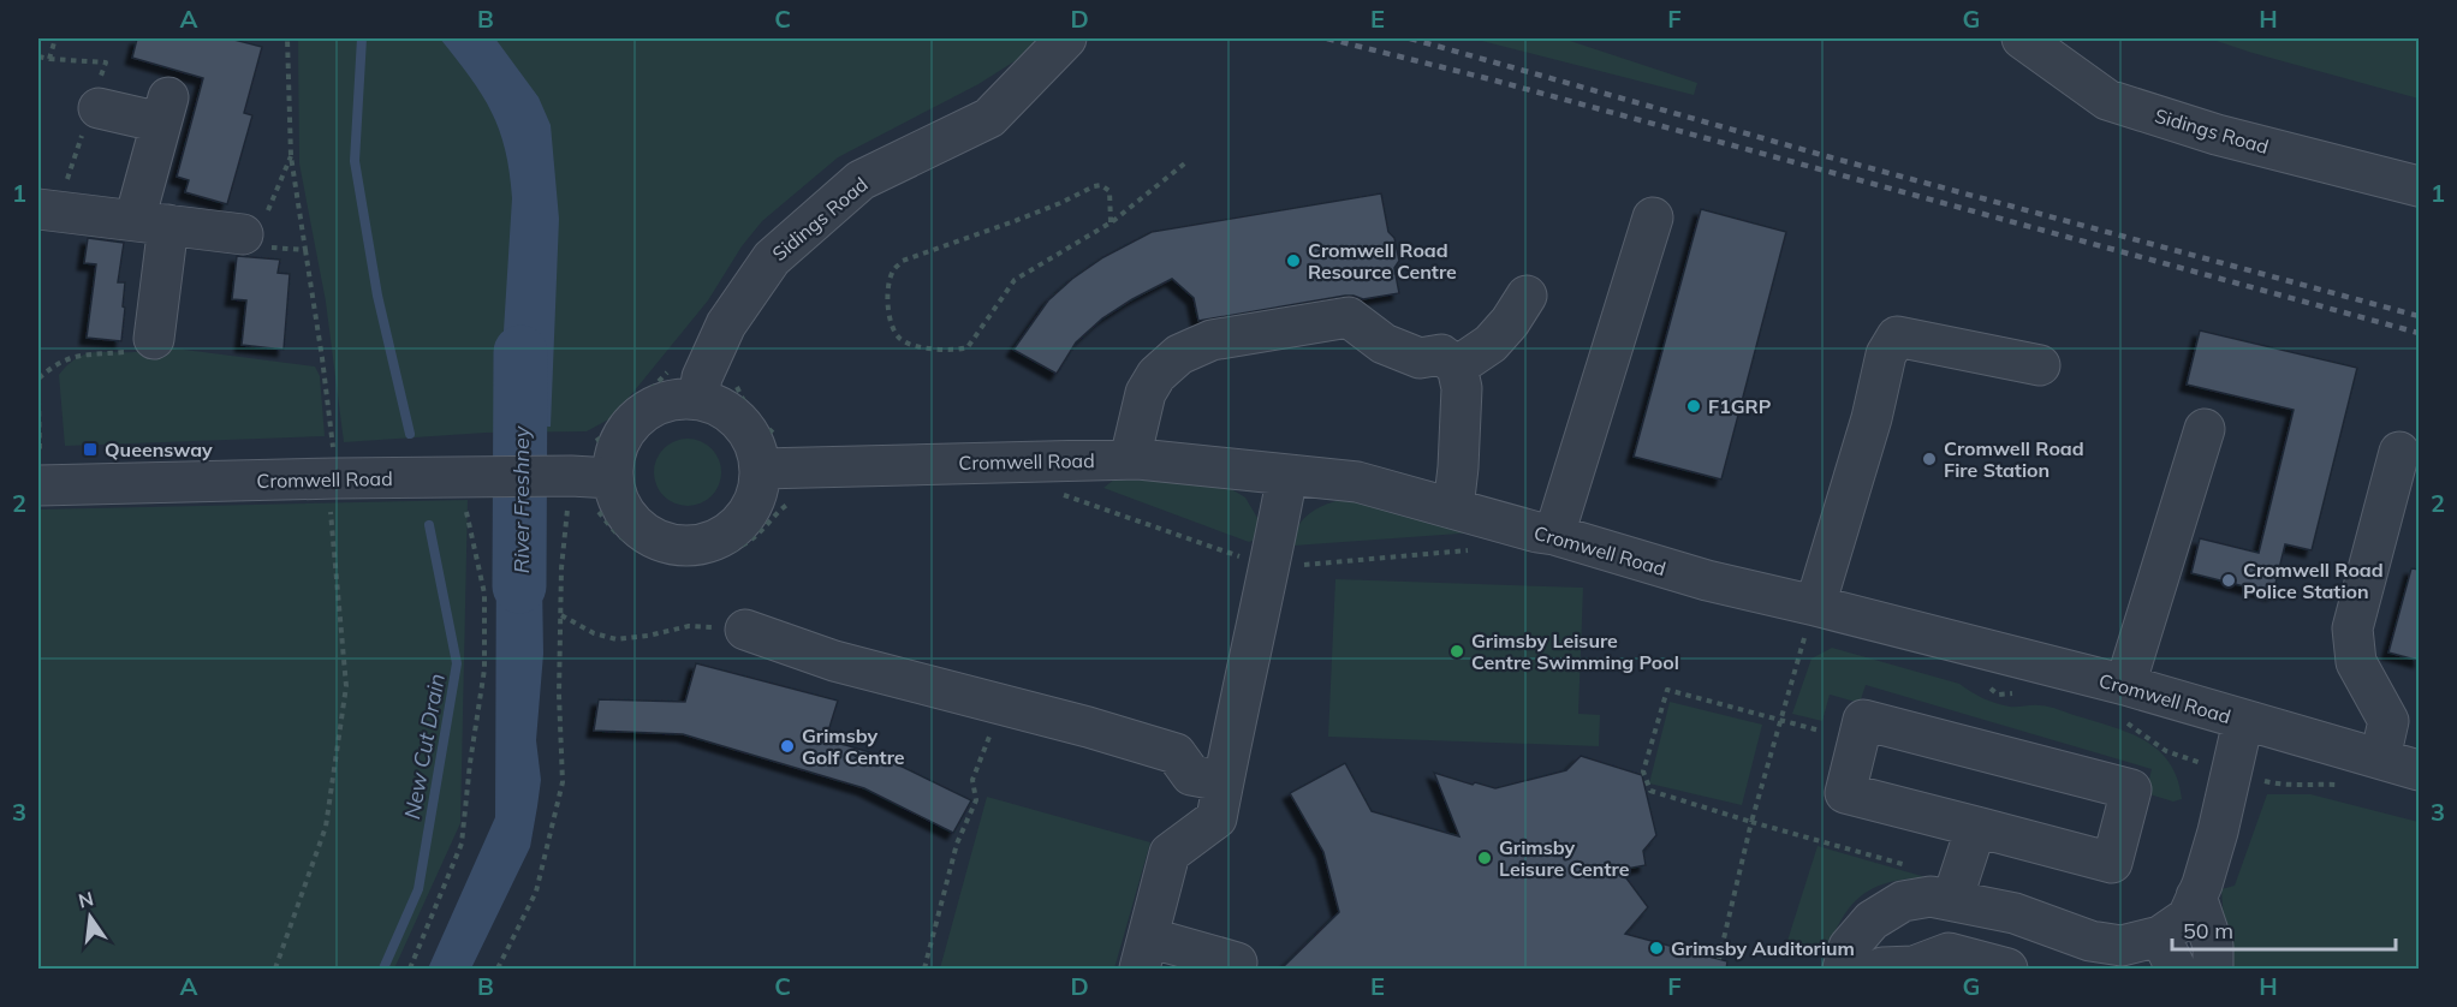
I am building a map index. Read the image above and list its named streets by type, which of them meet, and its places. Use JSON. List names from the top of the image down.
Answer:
{
  "streets": {
    "street": ["Sidings Road", "Cromwell Road"]
  },
  "crossings": [
    ["Sidings Road", "Cromwell Road"]
  ],
  "water": ["River Freshney", "New Cut Drain"],
  "places": {
    "other": [
      "Cromwell Road Resource Centre",
      "F1GRP",
      "Cromwell Road Fire Station",
      "Cromwell Road Police Station",
      "Grimsby Leisure Centre Swimming Pool",
      "Grimsby Golf Centre",
      "Grimsby Leisure Centre",
      "Grimsby Auditorium"
    ],
    "transit": ["Queensway"]
  },
  "scale_bar": "50 m",
  "north": "top",
  "grid": {
    "columns": [
      "A",
      "B",
      "C",
      "D",
      "E",
      "F",
      "G",
      "H"
    ],
    "rows": ["1", "2", "3"]
  }
}
